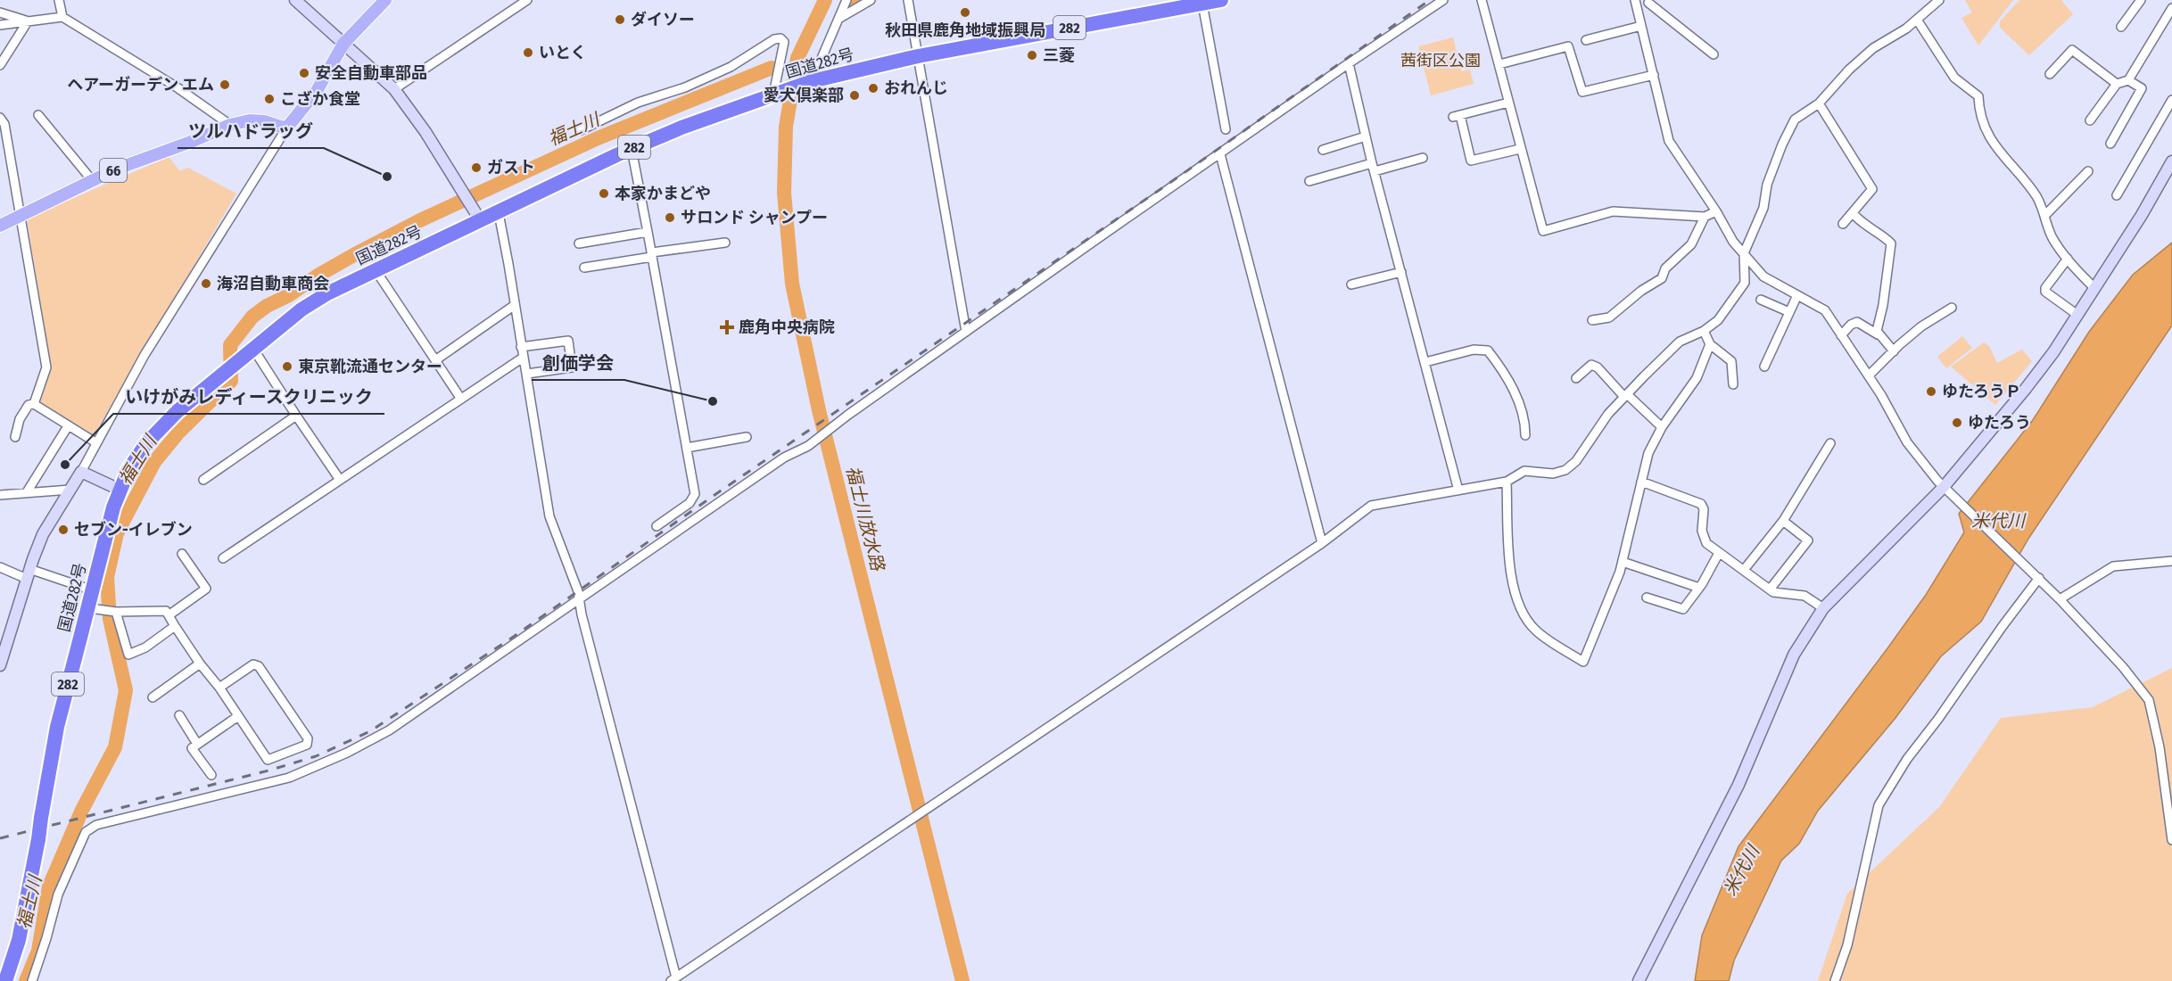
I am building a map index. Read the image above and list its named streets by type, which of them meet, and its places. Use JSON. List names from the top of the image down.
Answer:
{
  "streets": {
    "highway": ["282", "国道282号"],
    "main road": ["66"]
  },
  "water": ["福士川", "福士川放水路", "米代川"],
  "parks": ["茜街区公園"],
  "places": {
    "other": [
      "秋田県鹿角地域振興局",
      "ダイソー",
      "いとく",
      "三菱",
      "安全自動車部品",
      "ヘアーガーデン エム",
      "おれんじ",
      "愛犬倶楽部",
      "こざか食堂",
      "ガスト",
      "ツルハドラッグ",
      "本家かまどや",
      "サロンド シャンプー",
      "海沼自動車商会",
      "東京靴流通センター",
      "ゆたろうＰ",
      "創価学会",
      "ゆたろう",
      "いけがみレディースクリニック",
      "セブン-イレブン"
    ],
    "health": ["鹿角中央病院"]
  }
}
